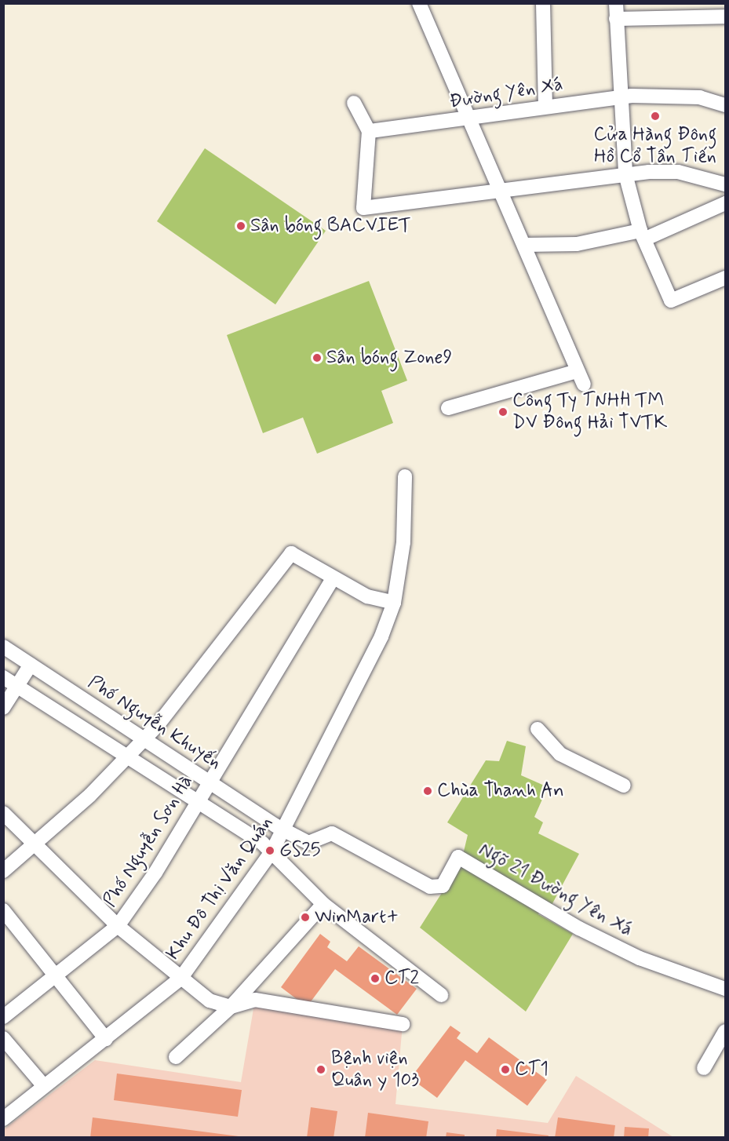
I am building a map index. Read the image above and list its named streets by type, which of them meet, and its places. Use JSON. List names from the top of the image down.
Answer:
{
  "streets": {
    "street": [
      "Đường Yên Xá",
      "Phố Nguyễn Khuyến",
      "Phố Nguyễn Sơn Hà",
      "Khu Đô Thị Văn Quán",
      "Ngõ 21 Đường Yên Xá"
    ]
  },
  "crossings": [
    ["Phố Nguyễn Khuyến", "Phố Nguyễn Sơn Hà"],
    ["Phố Nguyễn Khuyến", "Khu Đô Thị Văn Quán"],
    ["Phố Nguyễn Khuyến", "Ngõ 21 Đường Yên Xá"],
    ["Khu Đô Thị Văn Quán", "Ngõ 21 Đường Yên Xá"]
  ],
  "places": [
    "Cửa Hàng Đông Hồ Cổ Tân Tiến",
    "Sân bóng BACVIET",
    "Sân bóng Zone9",
    "Công Ty TNHH TM DV Đông Hải TVTK",
    "Chùa Thanh An",
    "GS25",
    "WinMart+",
    "CT2",
    "Bệnh viện Quân y 103",
    "CT1"
  ]
}
